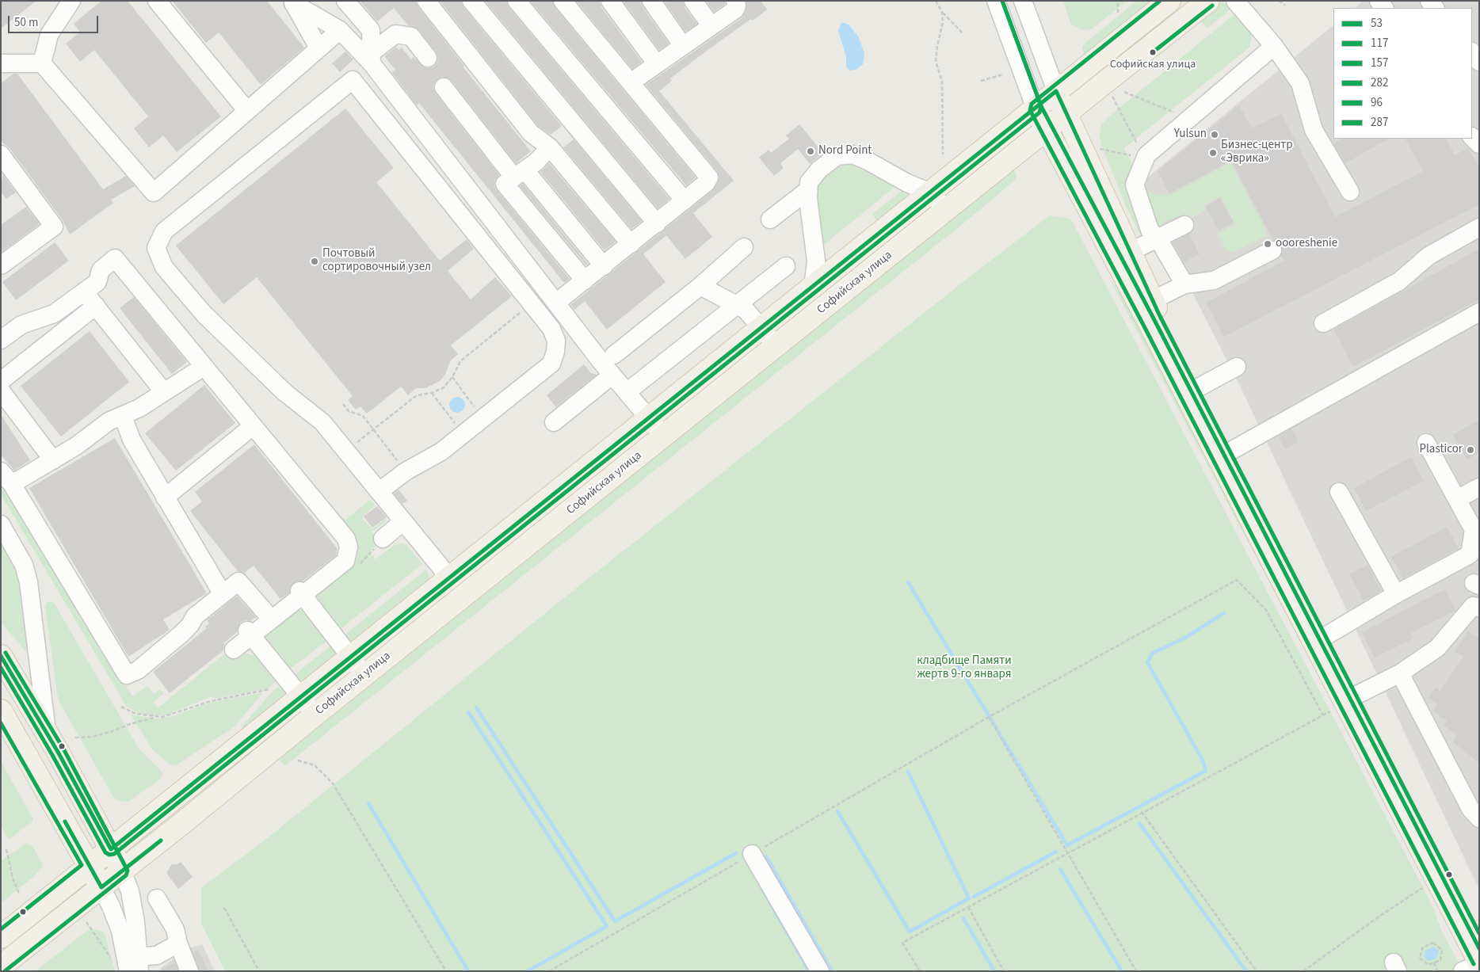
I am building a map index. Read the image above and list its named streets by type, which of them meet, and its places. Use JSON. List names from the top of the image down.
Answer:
{
  "streets": {
    "main road": ["Софийская улица"]
  },
  "parks": ["кладбище Памяти жертв 9-го января"],
  "places": [
    "Софийская улица",
    "Yulsun",
    "Nord Point",
    "Бизнес-центр «Эврика»",
    "oooreshenie",
    "Почтовый сортировочный узел",
    "Plasticor"
  ],
  "lines": [
    "transit line 117",
    "transit line 157",
    "transit line 282",
    "transit line 53",
    "transit line 96",
    "transit line 287"
  ],
  "legend": [
    "53",
    "117",
    "157",
    "282",
    "96",
    "287"
  ],
  "scale_bar": "50 m"
}
